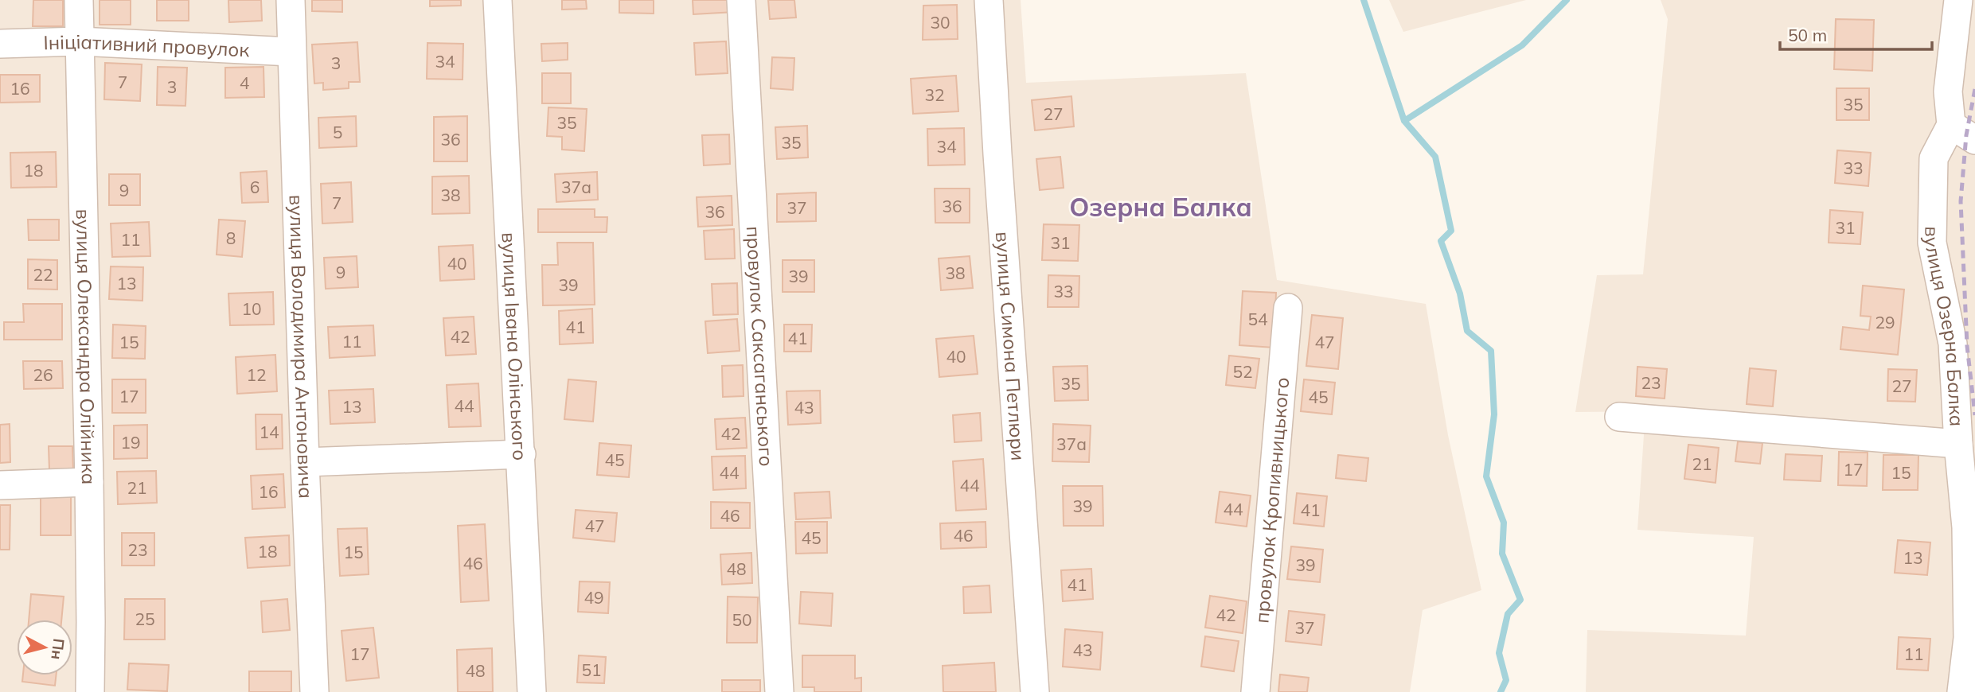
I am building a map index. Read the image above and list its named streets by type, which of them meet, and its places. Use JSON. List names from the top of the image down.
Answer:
{
  "streets": {
    "street": [
      "Ініціативний провулок",
      "вулиця Озерна Балка",
      "вулиця Олександра Олійника",
      "вулиця Володимира Антоновича",
      "вулиця Івана Олінського",
      "провулок Саксаганського",
      "вулиця Симона Петлюри",
      "провулок Кропивницького"
    ]
  },
  "crossings": [
    ["Ініціативний провулок", "вулиця Олександра Олійника"],
    ["Ініціативний провулок", "вулиця Володимира Антоновича"]
  ],
  "districts": ["Озерна Балка"],
  "house_numbers": [
    "30",
    "34",
    "3",
    "7",
    "4",
    "3",
    "16",
    "32",
    "35",
    "27",
    "35",
    "5",
    "36",
    "35",
    "34",
    "33",
    "18",
    "6",
    "37а",
    "9",
    "38",
    "7",
    "36",
    "37",
    "36",
    "31",
    "8",
    "11",
    "31",
    "40",
    "9",
    "38",
    "22",
    "39",
    "13",
    "39",
    "33",
    "10",
    "54",
    "29",
    "41",
    "42",
    "41",
    "11",
    "15",
    "47",
    "40",
    "52",
    "26",
    "12",
    "23",
    "35",
    "27",
    "17",
    "45",
    "44",
    "13",
    "43",
    "14",
    "42",
    "19",
    "37а",
    "45",
    "21",
    "17",
    "44",
    "15",
    "44",
    "21",
    "16",
    "39",
    "44",
    "41",
    "46",
    "47",
    "46",
    "45",
    "23",
    "18",
    "15",
    "13",
    "46",
    "39",
    "48",
    "41",
    "49",
    "42",
    "25",
    "50",
    "37",
    "43",
    "17",
    "11",
    "51",
    "48"
  ],
  "scale_bar": "50 m",
  "north": "right"
}
